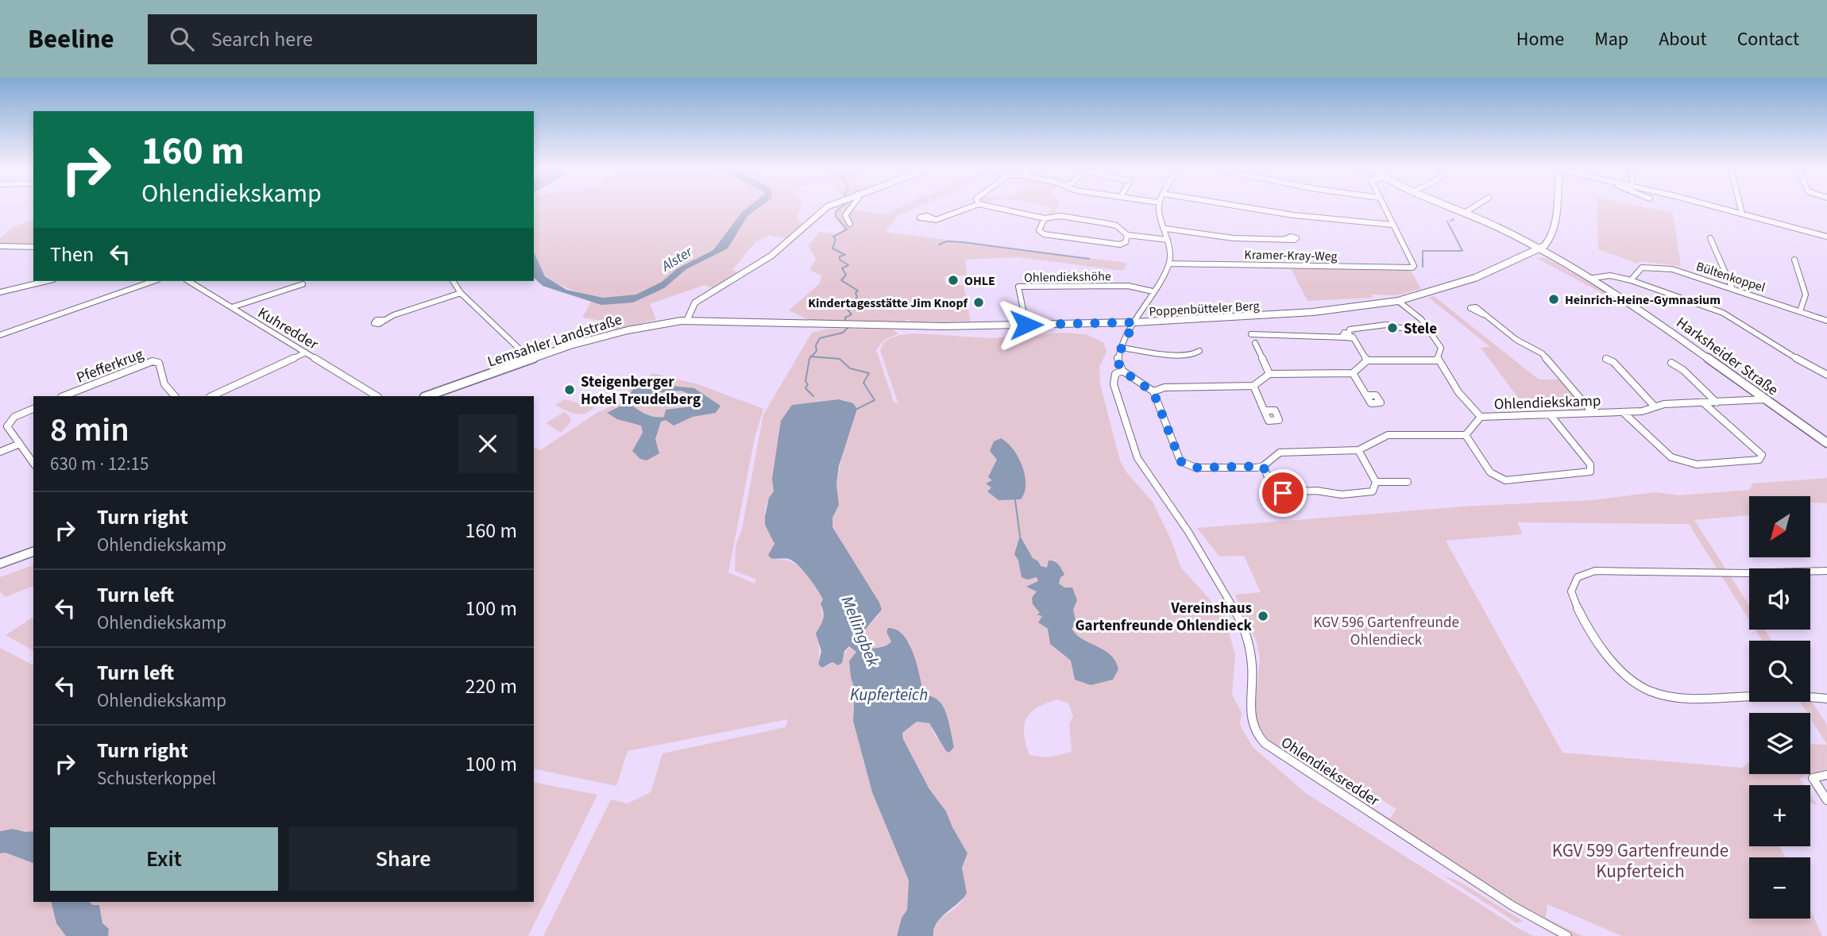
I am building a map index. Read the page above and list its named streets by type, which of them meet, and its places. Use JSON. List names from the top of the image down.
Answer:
{
  "streets": {
    "main road": ["Poppenbütteler Berg", "Lemsahler Landstraße", "Harksheider Straße"],
    "street": [
      "Kramer-Kray-Weg",
      "Ohlendiekshöhe",
      "Bültenkoppel",
      "Kuhredder",
      "Pfefferkrug",
      "Ohlendiekskamp",
      "Ohlendieksredder"
    ]
  },
  "crossings": [
    ["Ohlendiekshöhe", "Poppenbütteler Berg"],
    ["Poppenbütteler Berg", "Lemsahler Landstraße"],
    ["Poppenbütteler Berg", "Harksheider Straße"],
    ["Harksheider Straße", "Ohlendiekskamp"]
  ],
  "water": ["Alster", "Mellingbek", "Kupferteich"],
  "parks": ["KGV 596 Gartenfreunde Ohlendieck", "KGV 599 Gartenfreunde Kupferteich"],
  "places": [
    "OHLE",
    "Heinrich-Heine-Gymnasium",
    "Kindertagesstätte Jim Knopf",
    "Stele",
    "Steigenberger Hotel Treudelberg",
    "Vereinshaus Gartenfreunde Ohlendieck"
  ],
  "north": "bottom left",
  "page": {
    "header": "Beeline",
    "search": "Search here",
    "nav": [
      "Home",
      "Map",
      "About",
      "Contact"
    ],
    "turn": ["160 m", "Ohlendiekskamp"],
    "then": "Then",
    "heading": ["8 min", "630 m · 12:15"],
    "list": [
      {
        "name": "Turn right",
        "note": "Ohlendiekskamp",
        "value": "160 m"
      },
      {
        "name": "Turn left",
        "note": "Ohlendiekskamp",
        "value": "100 m"
      },
      {
        "name": "Turn left",
        "note": "Ohlendiekskamp",
        "value": "220 m"
      },
      {
        "name": "Turn right",
        "note": "Schusterkoppel",
        "value": "100 m"
      }
    ],
    "map_buttons": ["+", "−"],
    "buttons": ["Exit", "Share"]
  }
}
